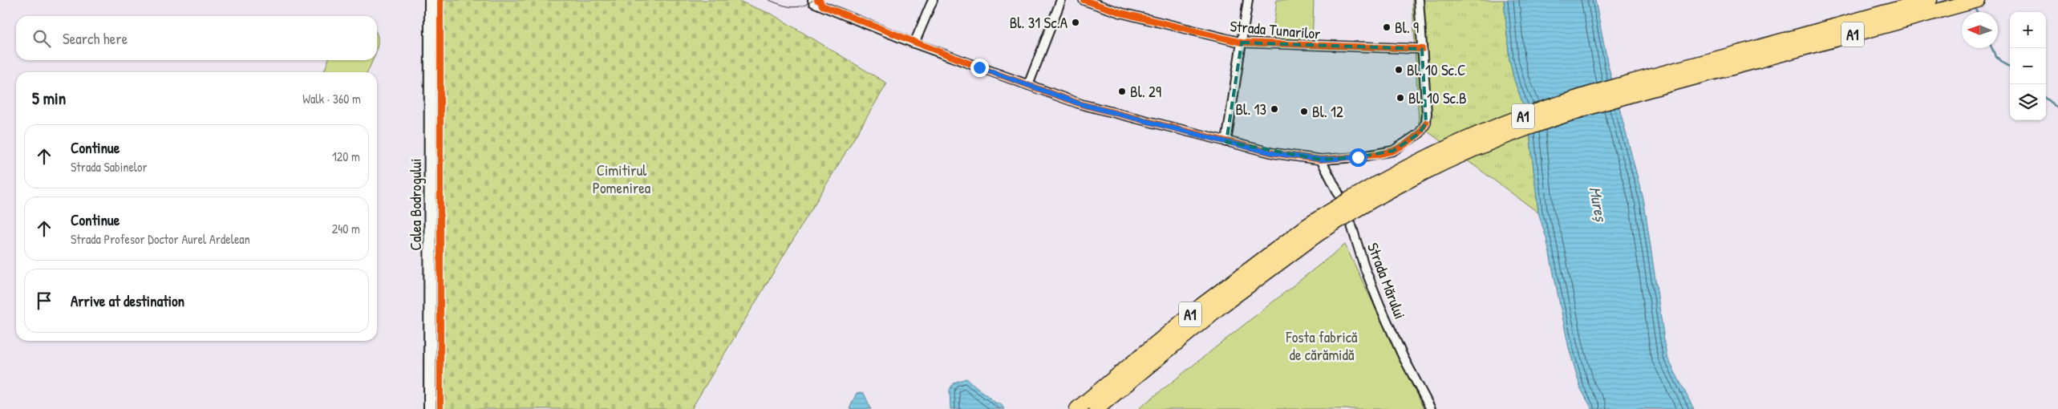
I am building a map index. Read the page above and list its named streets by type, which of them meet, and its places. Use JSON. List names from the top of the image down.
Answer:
{
  "streets": {
    "highway": ["A1"],
    "main road": ["Calea Bodrogului"],
    "street": ["Strada Tunarilor", "Strada Mărului"]
  },
  "water": ["Mureș"],
  "parks": ["Cimitirul Pomenirea", "Fosta fabrică de cărămidă"],
  "places": [
    "Bl. 31 Sc.A",
    "Bl. 9",
    "Bl. 10 Sc.C",
    "Bl. 29",
    "Bl. 10 Sc.B",
    "Bl. 13",
    "Bl. 12"
  ],
  "north": "left",
  "page": {
    "map_buttons": ["+", "−"],
    "search": "Search here",
    "heading": ["5 min", "Walk · 360 m"],
    "list": [
      ["Continue", "Strada Sabinelor", "120 m"],
      ["Continue", "Strada Profesor Doctor Aurel Ardelean", "240 m"],
      "Arrive at destination"
    ]
  }
}
